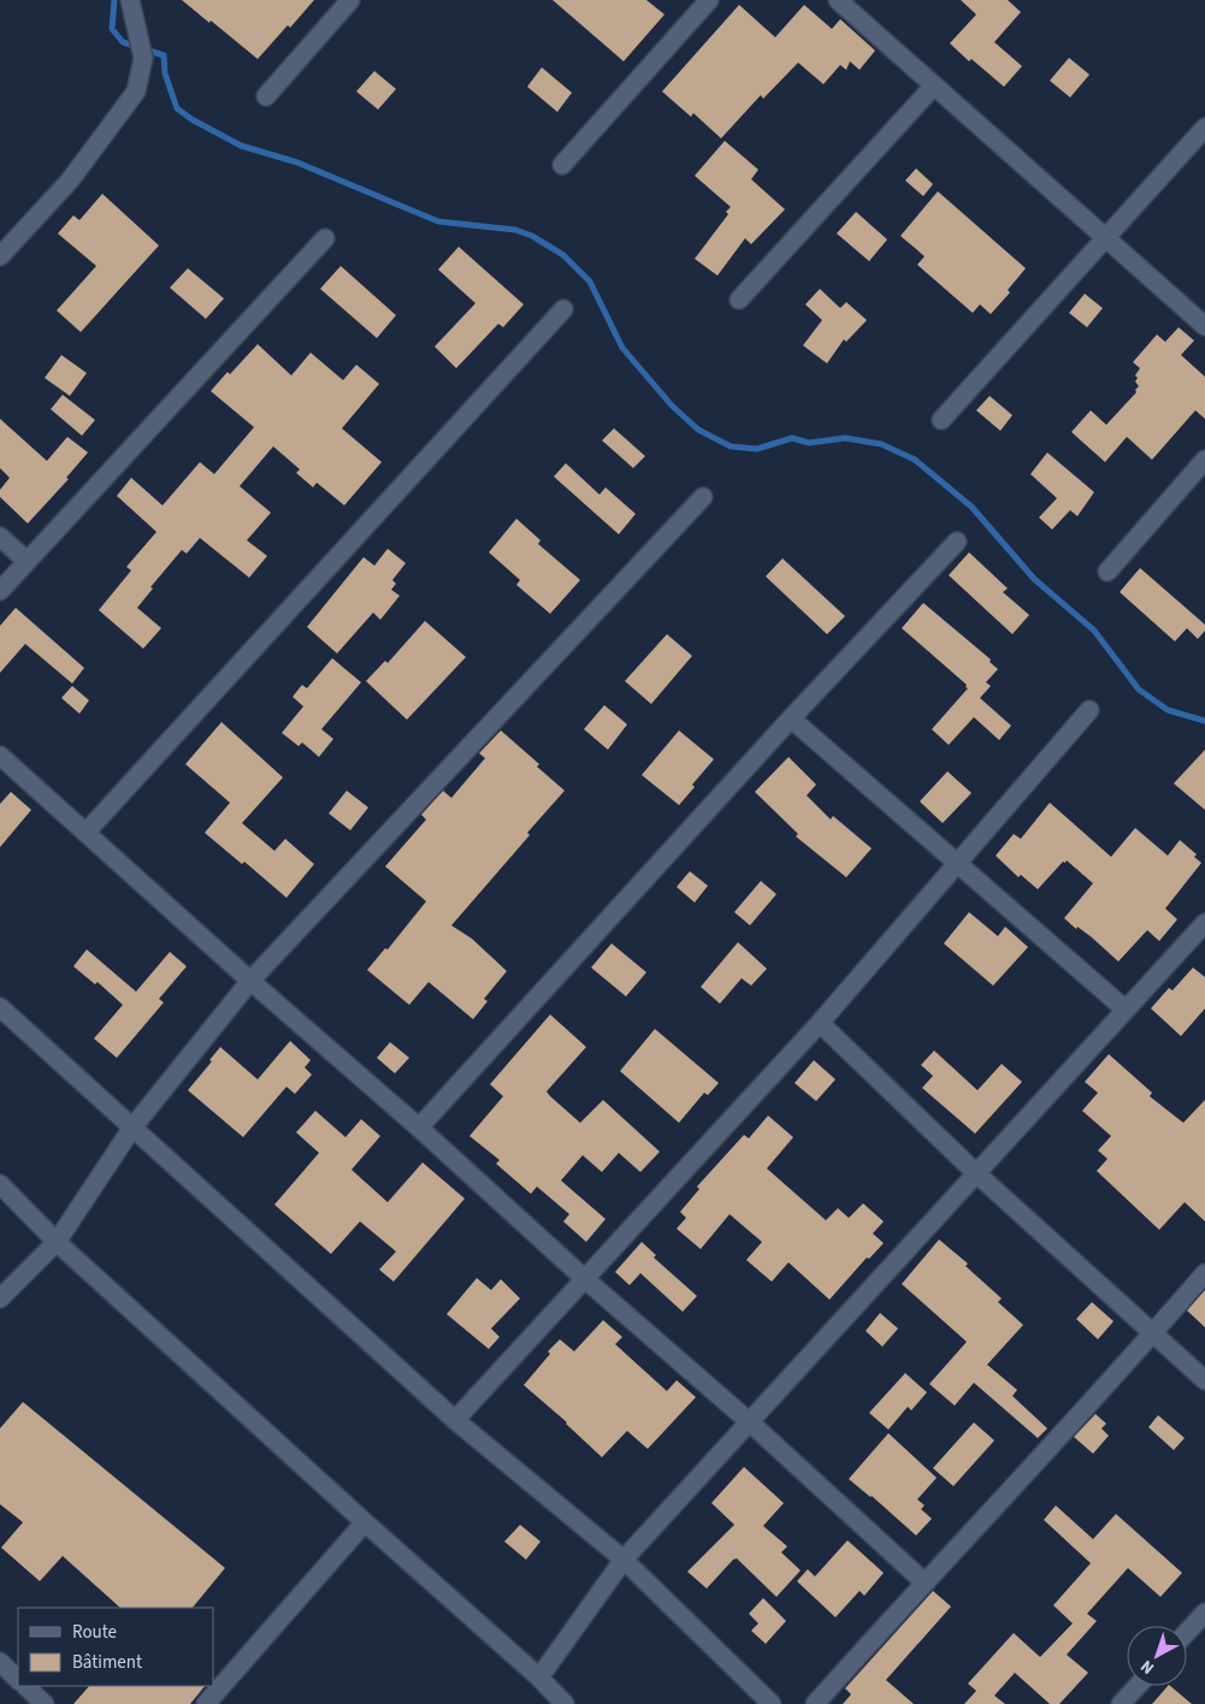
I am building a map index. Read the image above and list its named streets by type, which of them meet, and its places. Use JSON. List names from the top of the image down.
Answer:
{
  "legend": ["Route", "Bâtiment"],
  "north": "bottom left"
}
